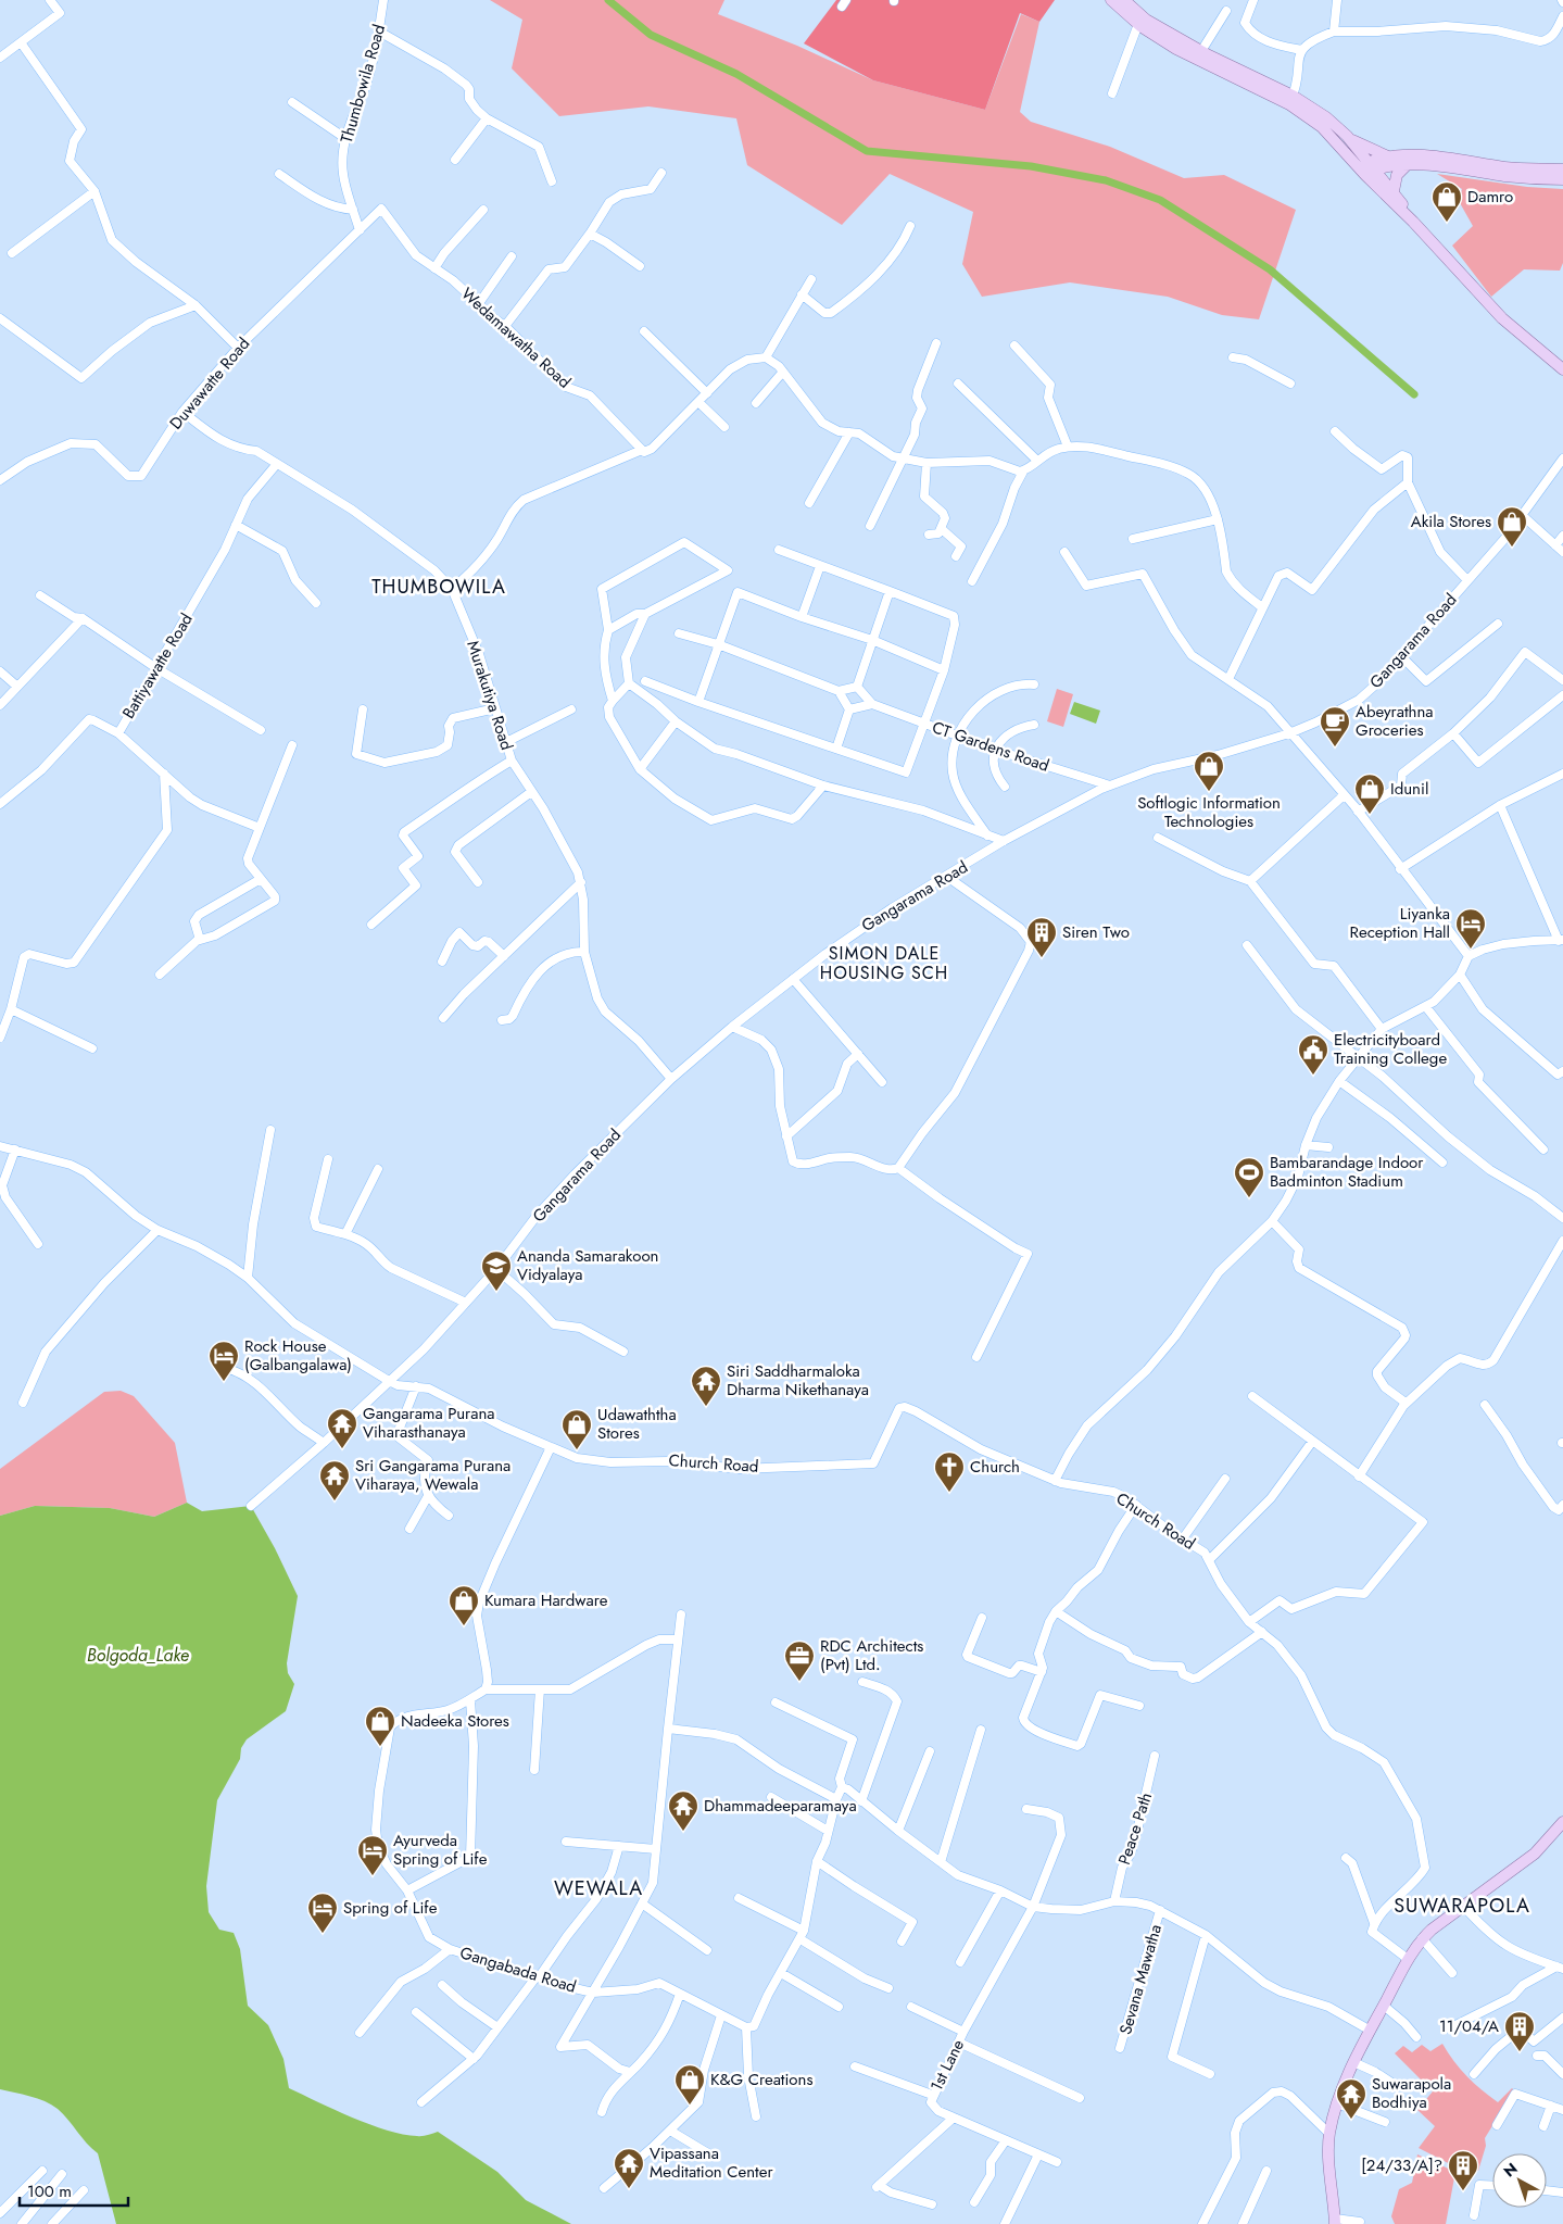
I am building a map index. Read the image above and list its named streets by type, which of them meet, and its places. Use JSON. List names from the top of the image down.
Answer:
{
  "streets": {
    "street": [
      "Thumbowila Road",
      "Wedamawatha Road",
      "Duwawatte Road",
      "Gangarama Road",
      "Battiyawatte Road",
      "Murakutiya Road",
      "CT Gardens Road",
      "Church Road",
      "Peace Path",
      "Gangabada Road",
      "Sevana Mawatha",
      "1st Lane"
    ]
  },
  "crossings": [
    ["Thumbowila Road", "Wedamawatha Road"],
    ["Thumbowila Road", "Duwawatte Road"],
    ["Wedamawatha Road", "Duwawatte Road"],
    ["Duwawatte Road", "Murakutiya Road"],
    ["Gangarama Road", "Murakutiya Road"],
    ["Gangarama Road", "CT Gardens Road"],
    ["Gangarama Road", "Church Road"],
    ["Battiyawatte Road", "Murakutiya Road"]
  ],
  "districts": [
    "THUMBOWILA",
    "SIMON DALE HOUSING SCH",
    "WEWALA",
    "SUWARAPOLA"
  ],
  "water": ["Bolgoda_Lake"],
  "places": {
    "shop": [
      "Damro",
      "Akila Stores",
      "Softlogic Information Technologies",
      "Idunil",
      "Udawaththa Stores",
      "Kumara Hardware",
      "Nadeeka Stores",
      "K&G Creations"
    ],
    "cafe": ["Abeyrathna Groceries"],
    "hotel": [
      "Liyanka Reception Hall",
      "Rock House (Galbangalawa)",
      "Ayurveda Spring of Life",
      "Spring of Life"
    ],
    "building": ["Siren Two", "11/04/A", "[24/33/A]?"],
    "public building": ["Electricityboard Training College"],
    "sports": ["Bambarandage Indoor Badminton Stadium"],
    "school or university": ["Ananda Samarakoon Vidyalaya"],
    "temple": [
      "Siri Saddharmaloka Dharma Nikethanaya",
      "Gangarama Purana Viharasthanaya",
      "Sri Gangarama Purana Viharaya, Wewala",
      "Dhammadeeparamaya",
      "Suwarapola Bodhiya",
      "Vipassana Meditation Center"
    ],
    "church": ["Church"],
    "office": ["RDC Architects (Pvt) Ltd."]
  },
  "scale_bar": "100 m",
  "north": "top left"
}
